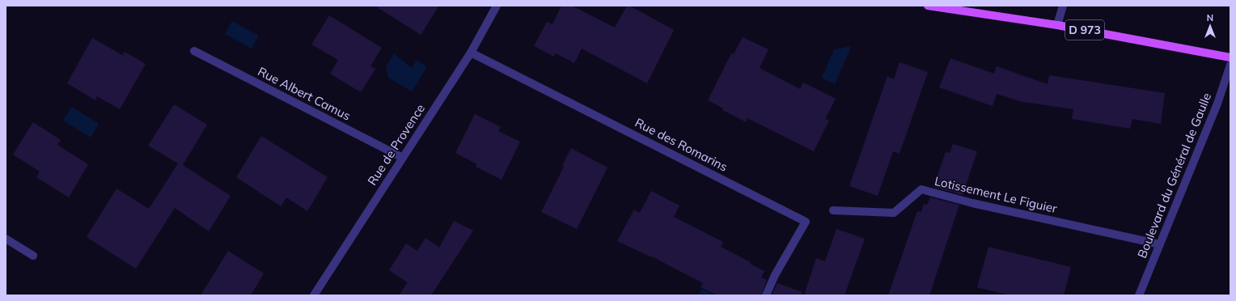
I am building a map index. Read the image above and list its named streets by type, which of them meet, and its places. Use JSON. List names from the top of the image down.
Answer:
{
  "streets": {
    "main road": ["D 973"],
    "street": [
      "Rue Albert Camus",
      "Rue de Provence",
      "Rue des Romarins",
      "Boulevard du Général de Gaulle",
      "Lotissement Le Figuier"
    ]
  },
  "crossings": [
    ["Rue Albert Camus", "Rue de Provence"],
    ["Rue de Provence", "Rue des Romarins"],
    ["Boulevard du Général de Gaulle", "Lotissement Le Figuier"]
  ],
  "north": "top"
}
